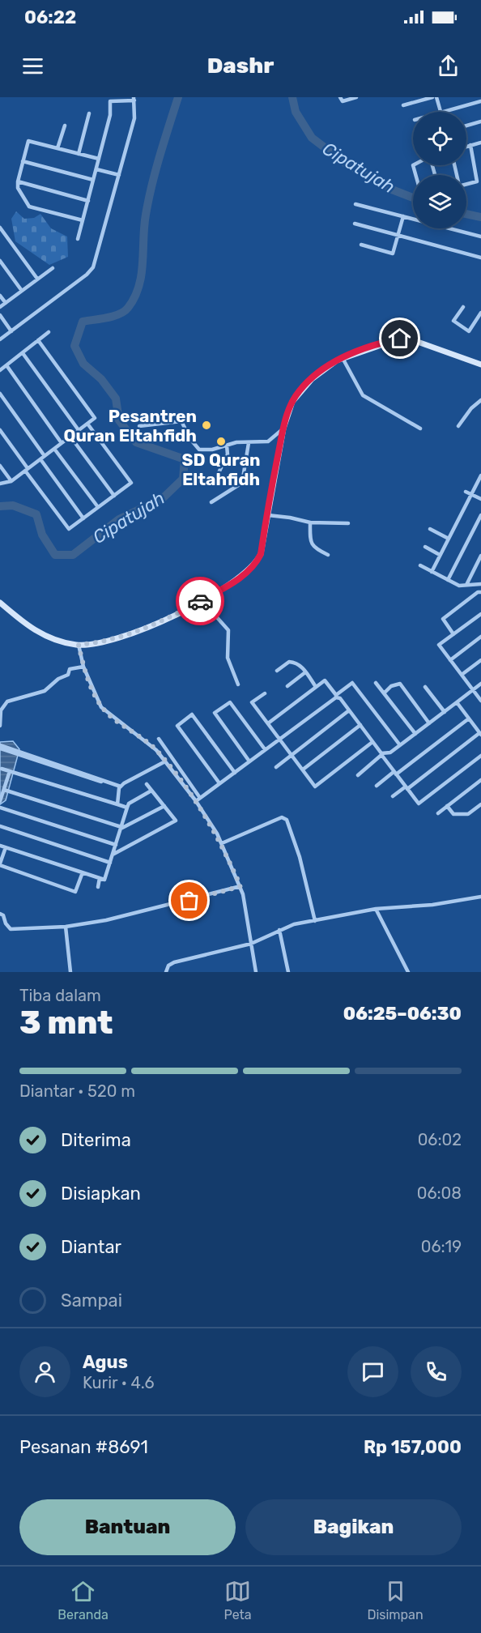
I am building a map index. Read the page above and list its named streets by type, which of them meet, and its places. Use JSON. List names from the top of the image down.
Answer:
{
  "water": ["Cipatujah"],
  "places": ["Pesantren Quran Eltahfidh", "SD Quran Eltahfidh"],
  "page": {
    "status": "06:22",
    "header": "Dashr",
    "heading": ["3 mnt", "Tiba dalam", "06:25–06:30"],
    "panel": [
      "Agus",
      "Kurir · 4.6",
      "Pesanan #8691",
      "Rp 157,000"
    ],
    "bar": "Diantar · 520 m",
    "list": [
      ["Diterima", "06:02"],
      ["Disiapkan", "06:08"],
      ["Diantar", "06:19"],
      "Sampai"
    ],
    "buttons": ["Bantuan", "Bagikan"],
    "tabs": ["Beranda", "Peta", "Disimpan"]
  }
}
